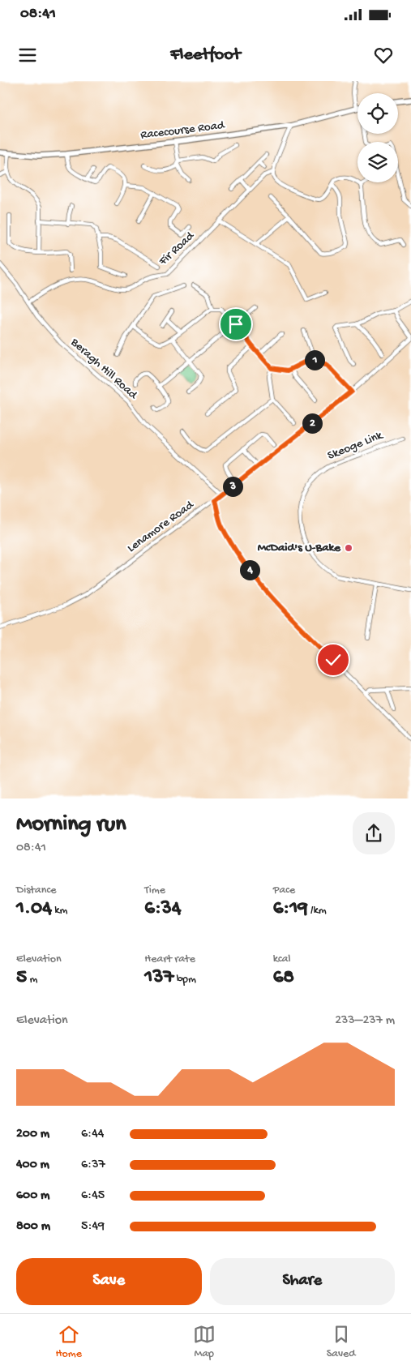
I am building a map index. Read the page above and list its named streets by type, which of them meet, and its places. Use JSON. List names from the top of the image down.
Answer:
{
  "streets": {
    "street": [
      "Racecourse Road",
      "Fir Road",
      "Beragh Hill Road",
      "Skeoge Link",
      "Lenamore Road"
    ]
  },
  "crossings": [
    ["Fir Road", "Beragh Hill Road"],
    ["Beragh Hill Road", "Lenamore Road"]
  ],
  "places": ["McDaid's U-Bake"],
  "page": {
    "status": "08:41",
    "header": "Fleetfoot",
    "pins": [
      "1",
      "2",
      "3",
      "4"
    ],
    "heading": ["Morning run", "08:41"],
    "stats": [
      ["Distance", "1.04 km"],
      ["Time", "6:34"],
      ["Pace", "6:19 /km"],
      ["Elevation", "5 m"],
      ["Heart rate", "137 bpm"],
      ["kcal", "68"]
    ],
    "chart": ["Elevation", "233–237 m"],
    "list": [
      {
        "name": "200 m",
        "note": "6:44"
      },
      {
        "name": "400 m",
        "note": "6:37"
      },
      {
        "name": "600 m",
        "note": "6:45"
      },
      {
        "name": "800 m",
        "note": "5:49"
      }
    ],
    "buttons": ["Save", "Share"],
    "tabs": ["Home", "Map", "Saved"]
  }
}
